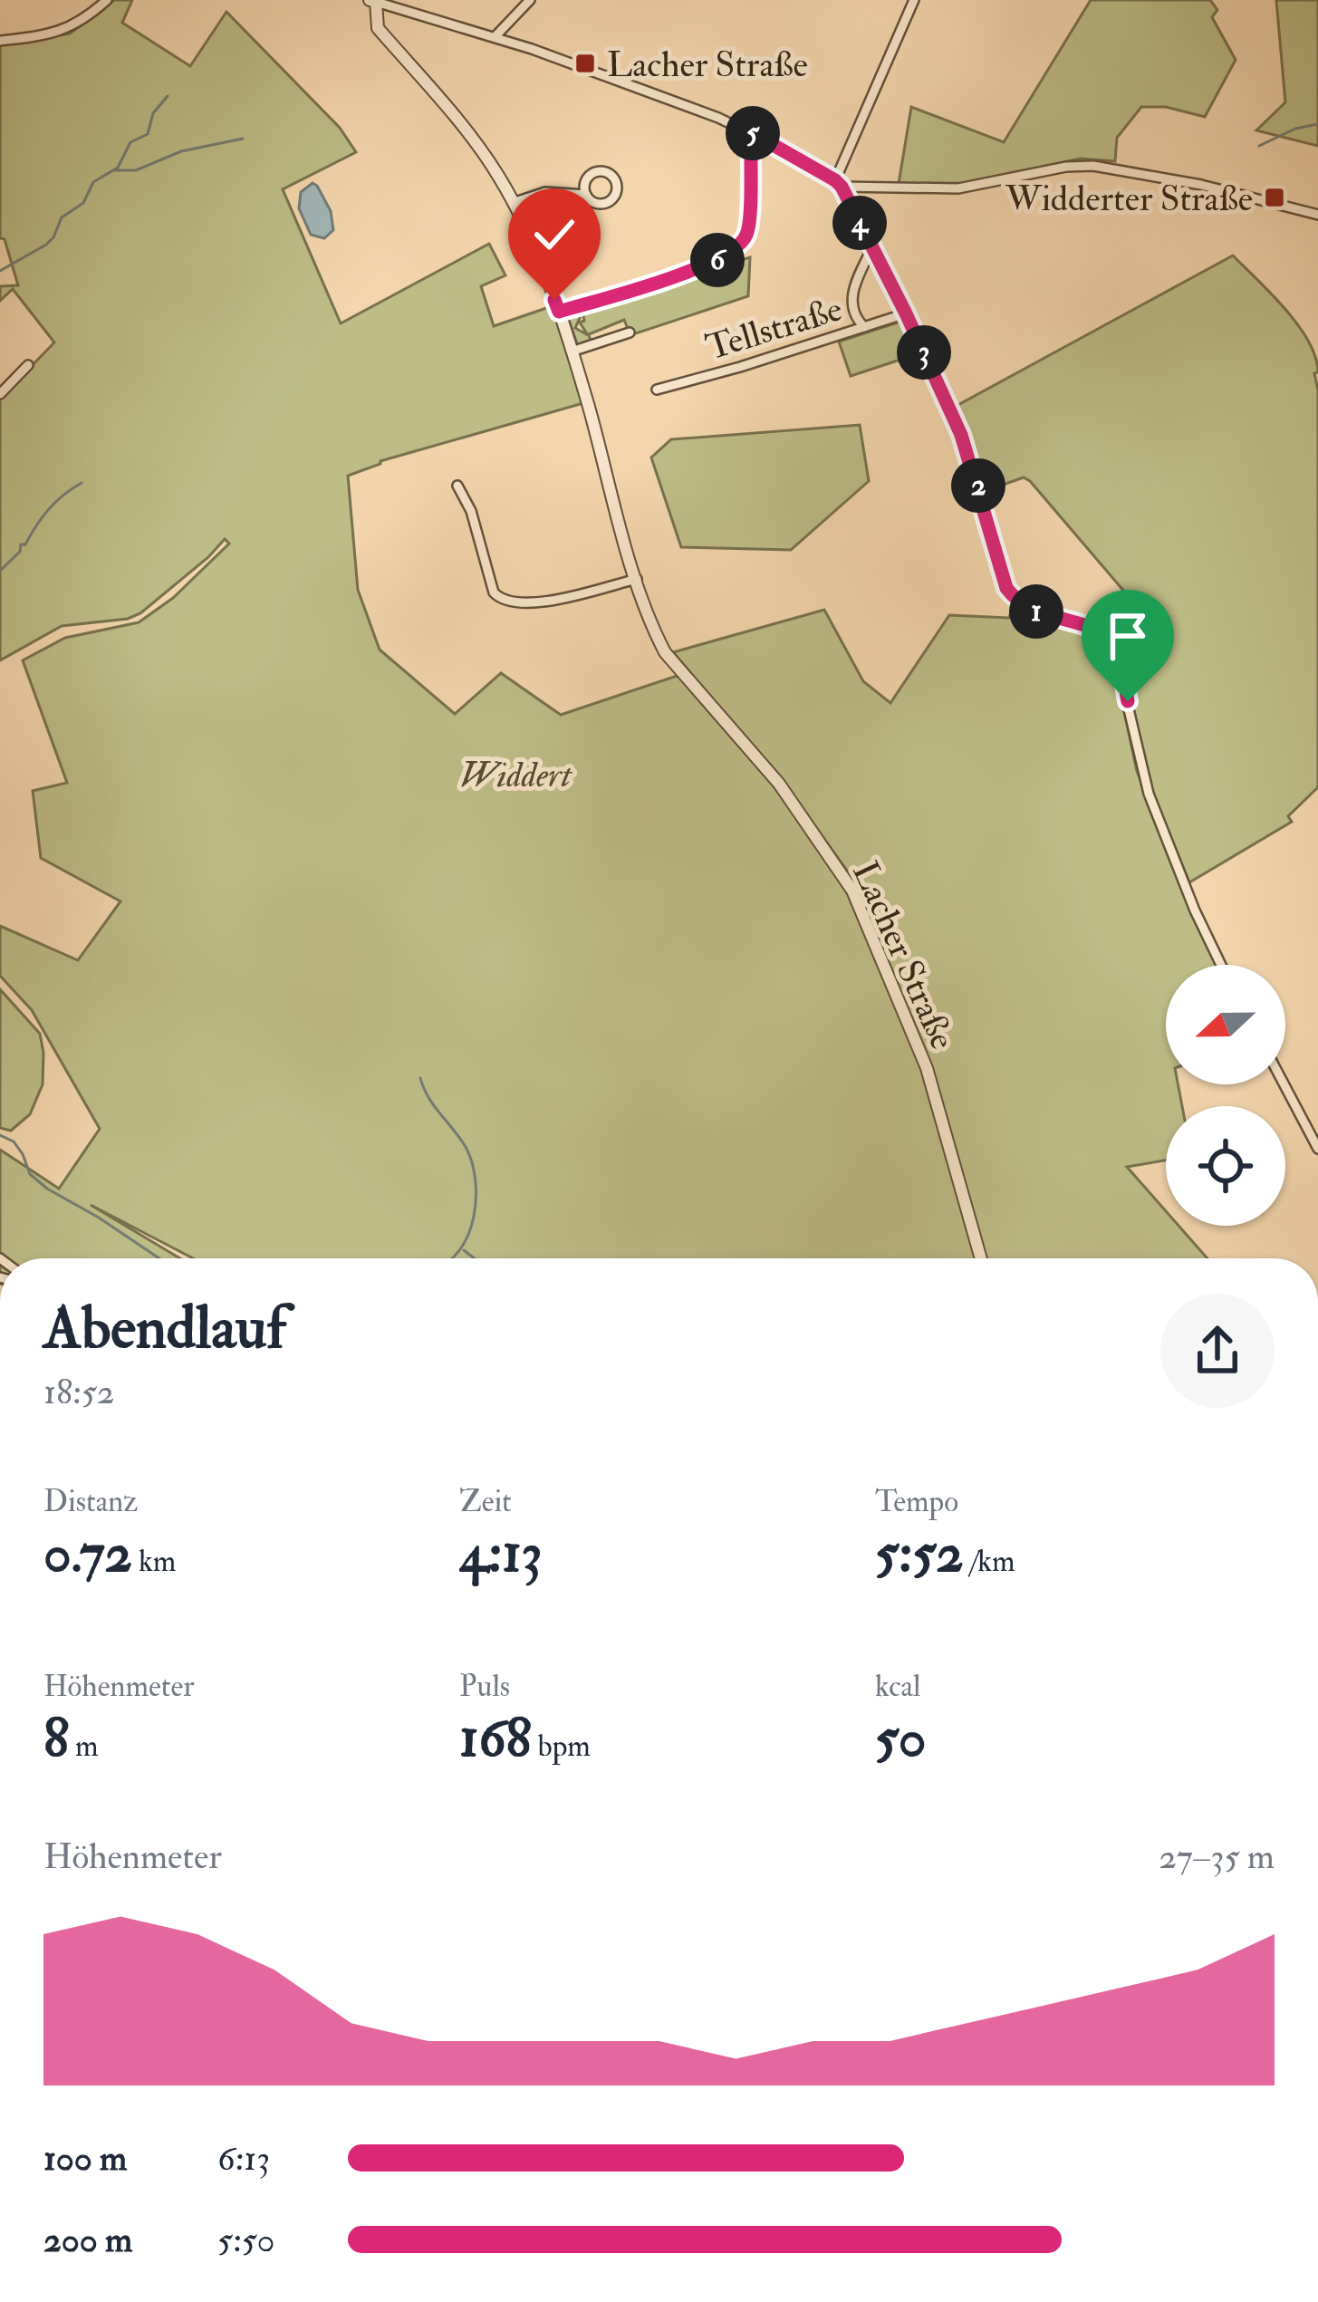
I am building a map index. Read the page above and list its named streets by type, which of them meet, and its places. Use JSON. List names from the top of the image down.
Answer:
{
  "streets": {
    "street": ["Tellstraße", "Lacher Straße"]
  },
  "parks": ["Widdert"],
  "places": {
    "transit": ["Lacher Straße", "Widderter Straße"]
  },
  "north": "left",
  "page": {
    "pins": [
      "5",
      "4",
      "6",
      "3",
      "2",
      "1"
    ],
    "heading": ["Abendlauf", "18:52"],
    "stats": [
      ["Distanz", "0.72 km"],
      ["Zeit", "4:13"],
      ["Tempo", "5:52 /km"],
      ["Höhenmeter", "8 m"],
      ["Puls", "168 bpm"],
      ["kcal", "50"]
    ],
    "chart": ["Höhenmeter", "27–35 m"],
    "list": [
      {
        "name": "100 m",
        "note": "6:13"
      },
      {
        "name": "200 m",
        "note": "5:50"
      }
    ]
  }
}
